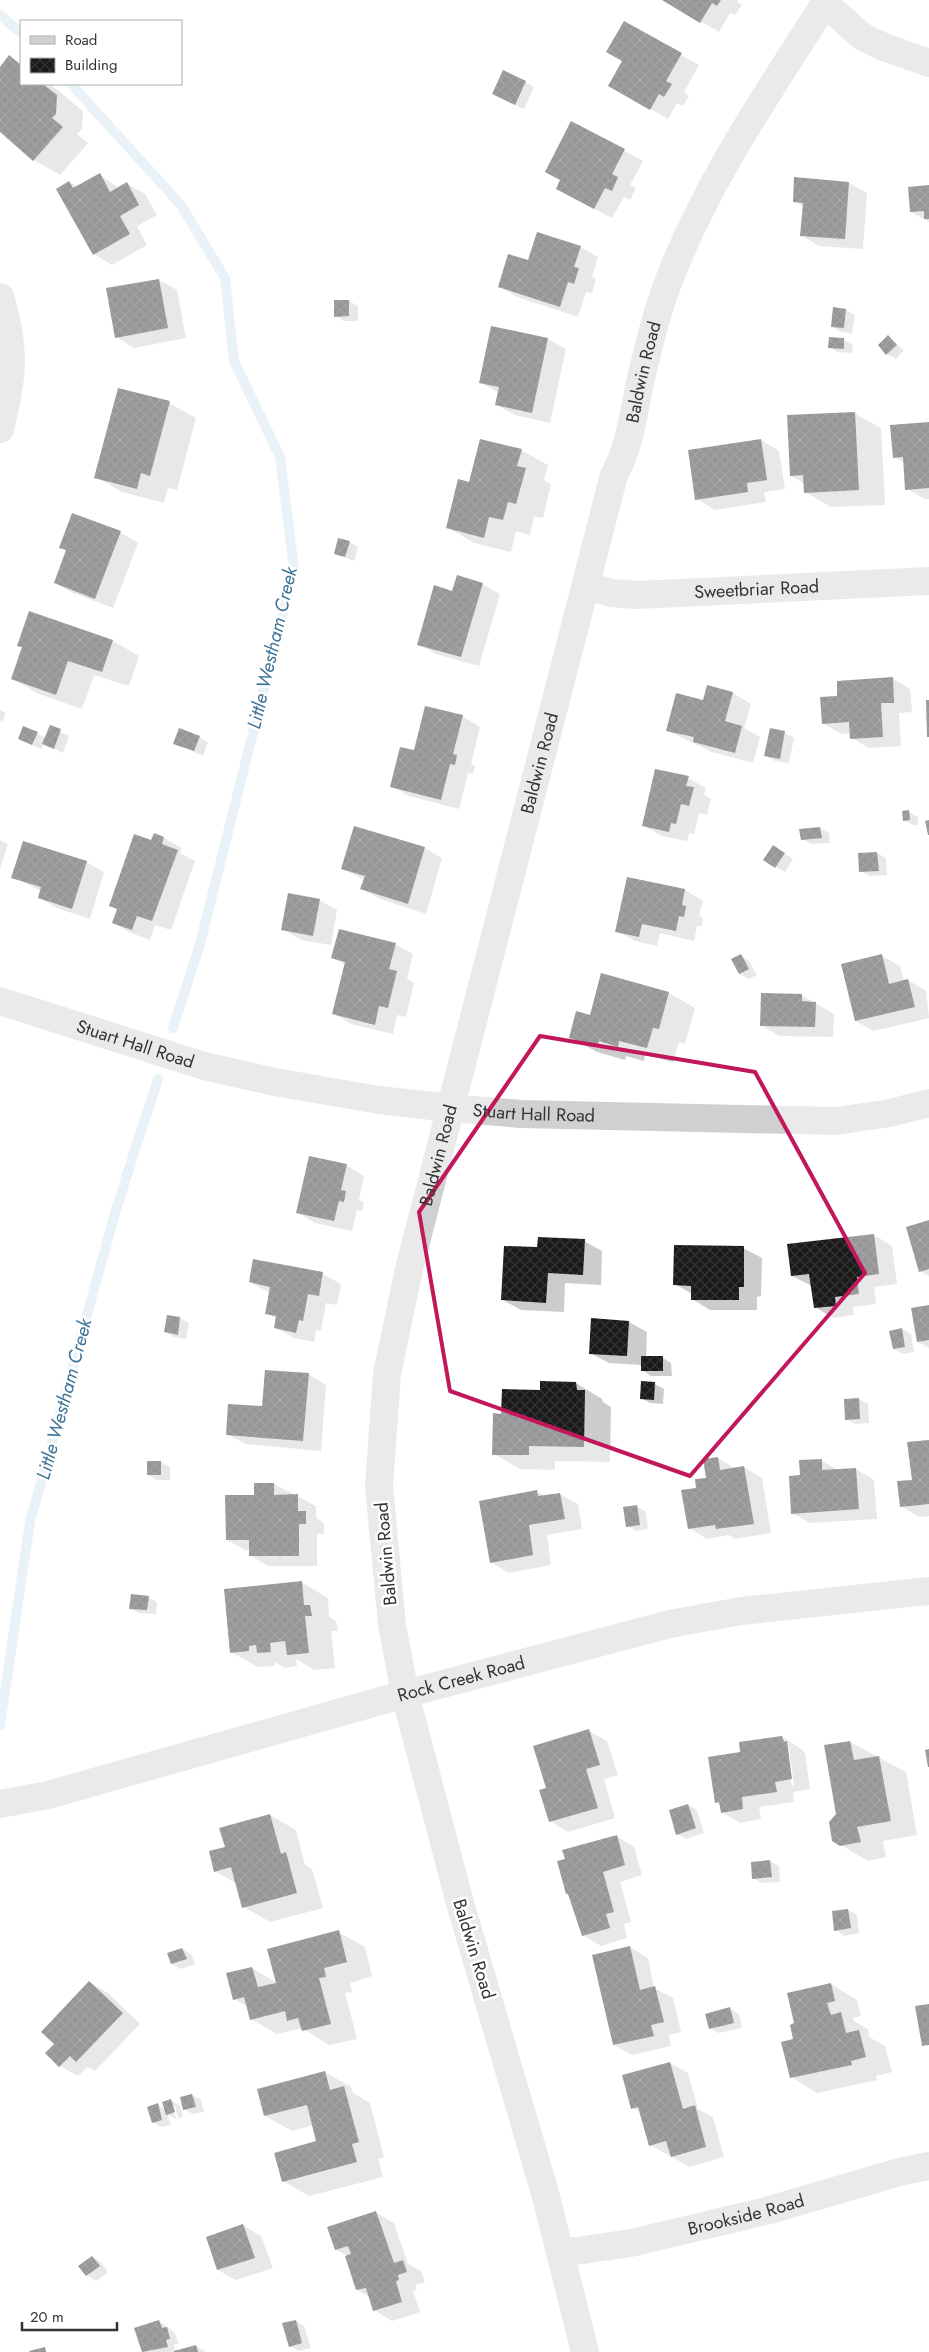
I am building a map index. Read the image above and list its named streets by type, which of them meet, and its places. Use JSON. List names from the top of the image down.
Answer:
{
  "streets": {
    "street": [
      "Baldwin Road",
      "Sweetbriar Road",
      "Stuart Hall Road",
      "Rock Creek Road",
      "Brookside Road"
    ]
  },
  "crossings": [
    ["Baldwin Road", "Sweetbriar Road"],
    ["Baldwin Road", "Stuart Hall Road"],
    ["Baldwin Road", "Rock Creek Road"],
    ["Baldwin Road", "Brookside Road"]
  ],
  "water": ["Little Westham Creek"],
  "legend": ["Road", "Building"],
  "scale_bar": "20 m"
}
